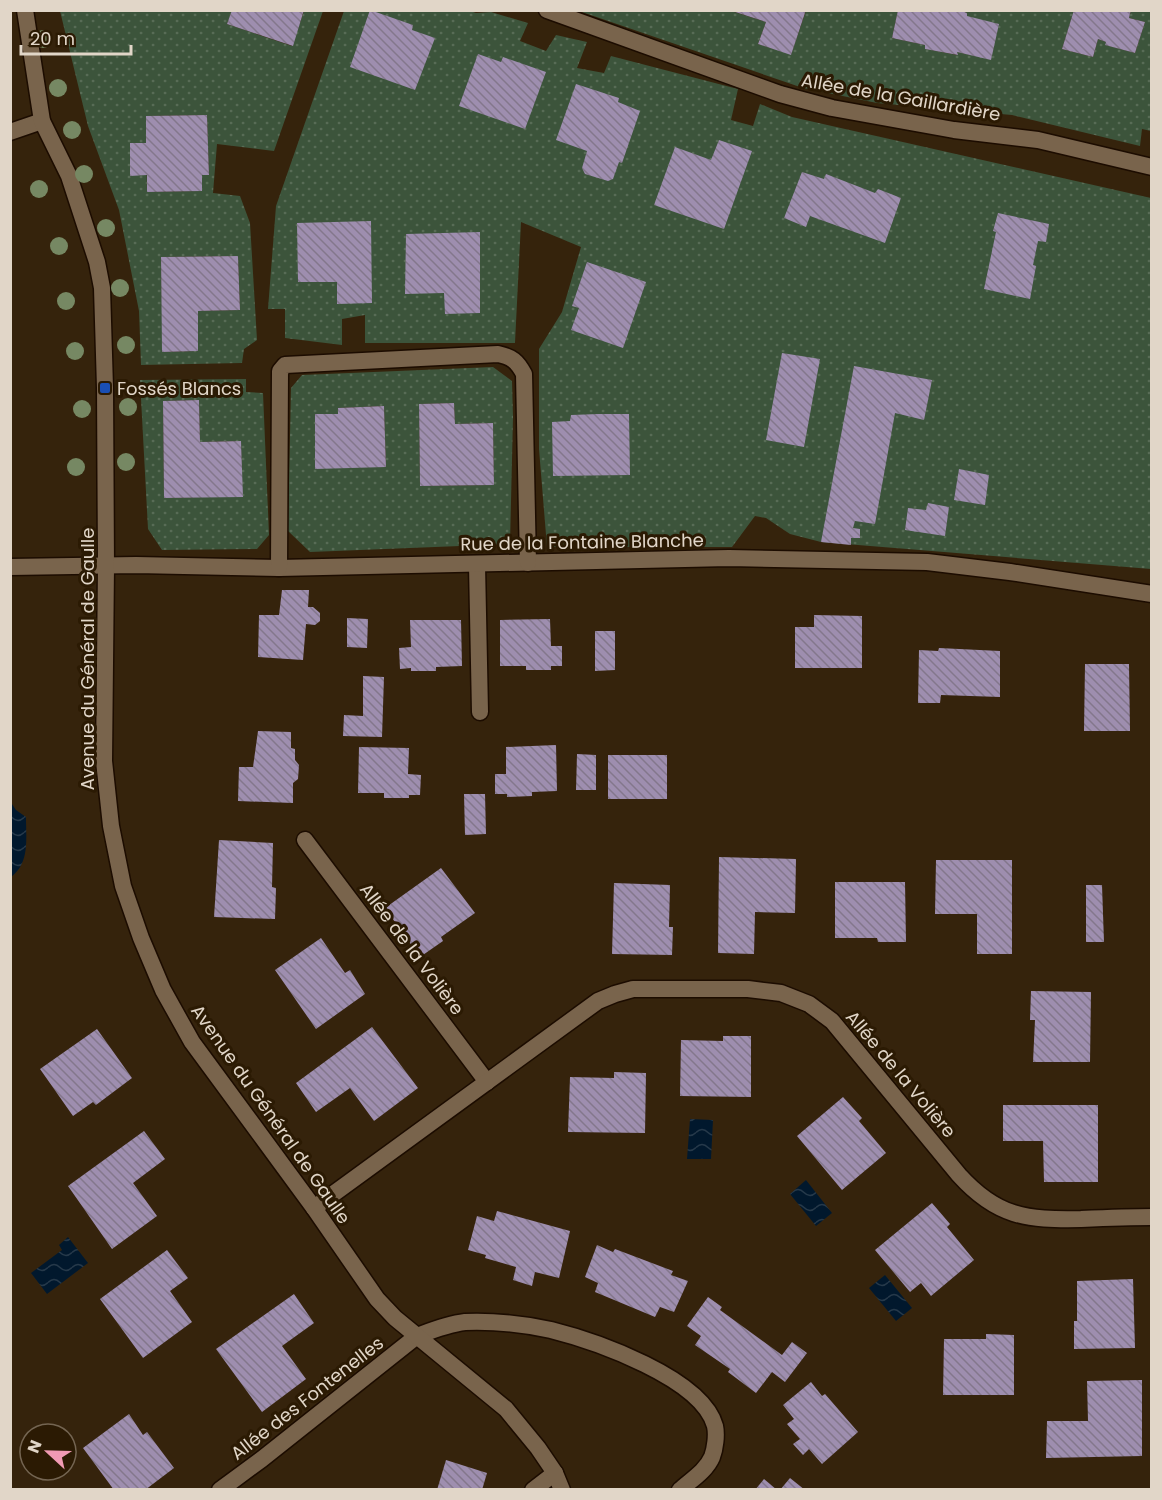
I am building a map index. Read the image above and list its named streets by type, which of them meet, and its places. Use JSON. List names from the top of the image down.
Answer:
{
  "streets": {
    "street": [
      "Allée de la Gaillardière",
      "Rue de la Fontaine Blanche",
      "Avenue du Général de Gaulle",
      "Allée de la Volière",
      "Allée des Fontenelles"
    ]
  },
  "crossings": [
    ["Rue de la Fontaine Blanche", "Avenue du Général de Gaulle"],
    ["Avenue du Général de Gaulle", "Allée de la Volière"],
    ["Avenue du Général de Gaulle", "Allée des Fontenelles"]
  ],
  "places": {
    "transit": ["Fossés Blancs"]
  },
  "scale_bar": "20 m",
  "north": "left"
}
